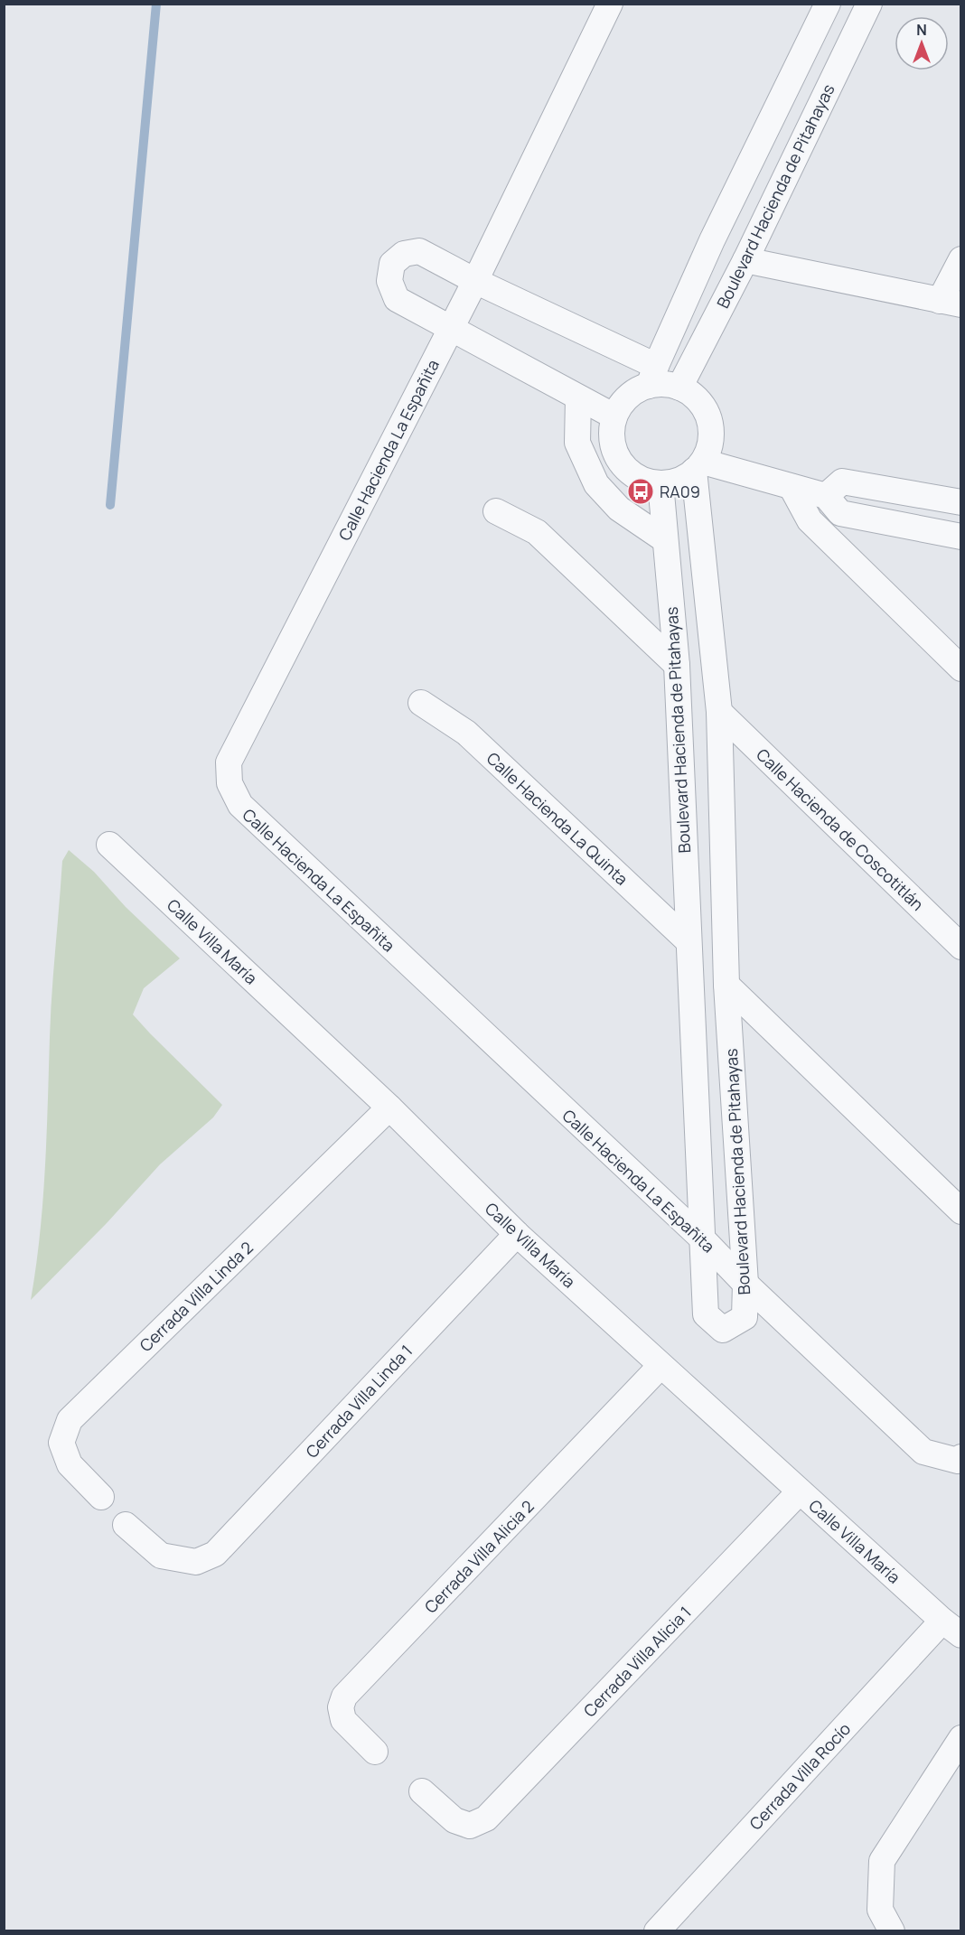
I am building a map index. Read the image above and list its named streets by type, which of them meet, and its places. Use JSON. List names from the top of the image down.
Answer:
{
  "streets": {
    "street": [
      "Boulevard Hacienda de Pitahayas",
      "Calle Hacienda La Españita",
      "Calle Hacienda La Quinta",
      "Calle Hacienda de Coscotitlán",
      "Calle Villa María",
      "Cerrada Villa Linda 2",
      "Cerrada Villa Linda 1",
      "Cerrada Villa Alicia 2",
      "Cerrada Villa Alicia 1",
      "Cerrada Villa Rocío"
    ]
  },
  "crossings": [
    ["Boulevard Hacienda de Pitahayas", "Calle Hacienda La Españita"],
    ["Boulevard Hacienda de Pitahayas", "Calle Hacienda La Quinta"],
    ["Boulevard Hacienda de Pitahayas", "Calle Hacienda de Coscotitlán"],
    ["Calle Villa María", "Cerrada Villa Linda 2"],
    ["Calle Villa María", "Cerrada Villa Linda 1"],
    ["Calle Villa María", "Cerrada Villa Alicia 2"],
    ["Calle Villa María", "Cerrada Villa Alicia 1"],
    ["Calle Villa María", "Cerrada Villa Rocío"]
  ],
  "places": {
    "bus stop": ["RA09"]
  },
  "north": "top"
}
